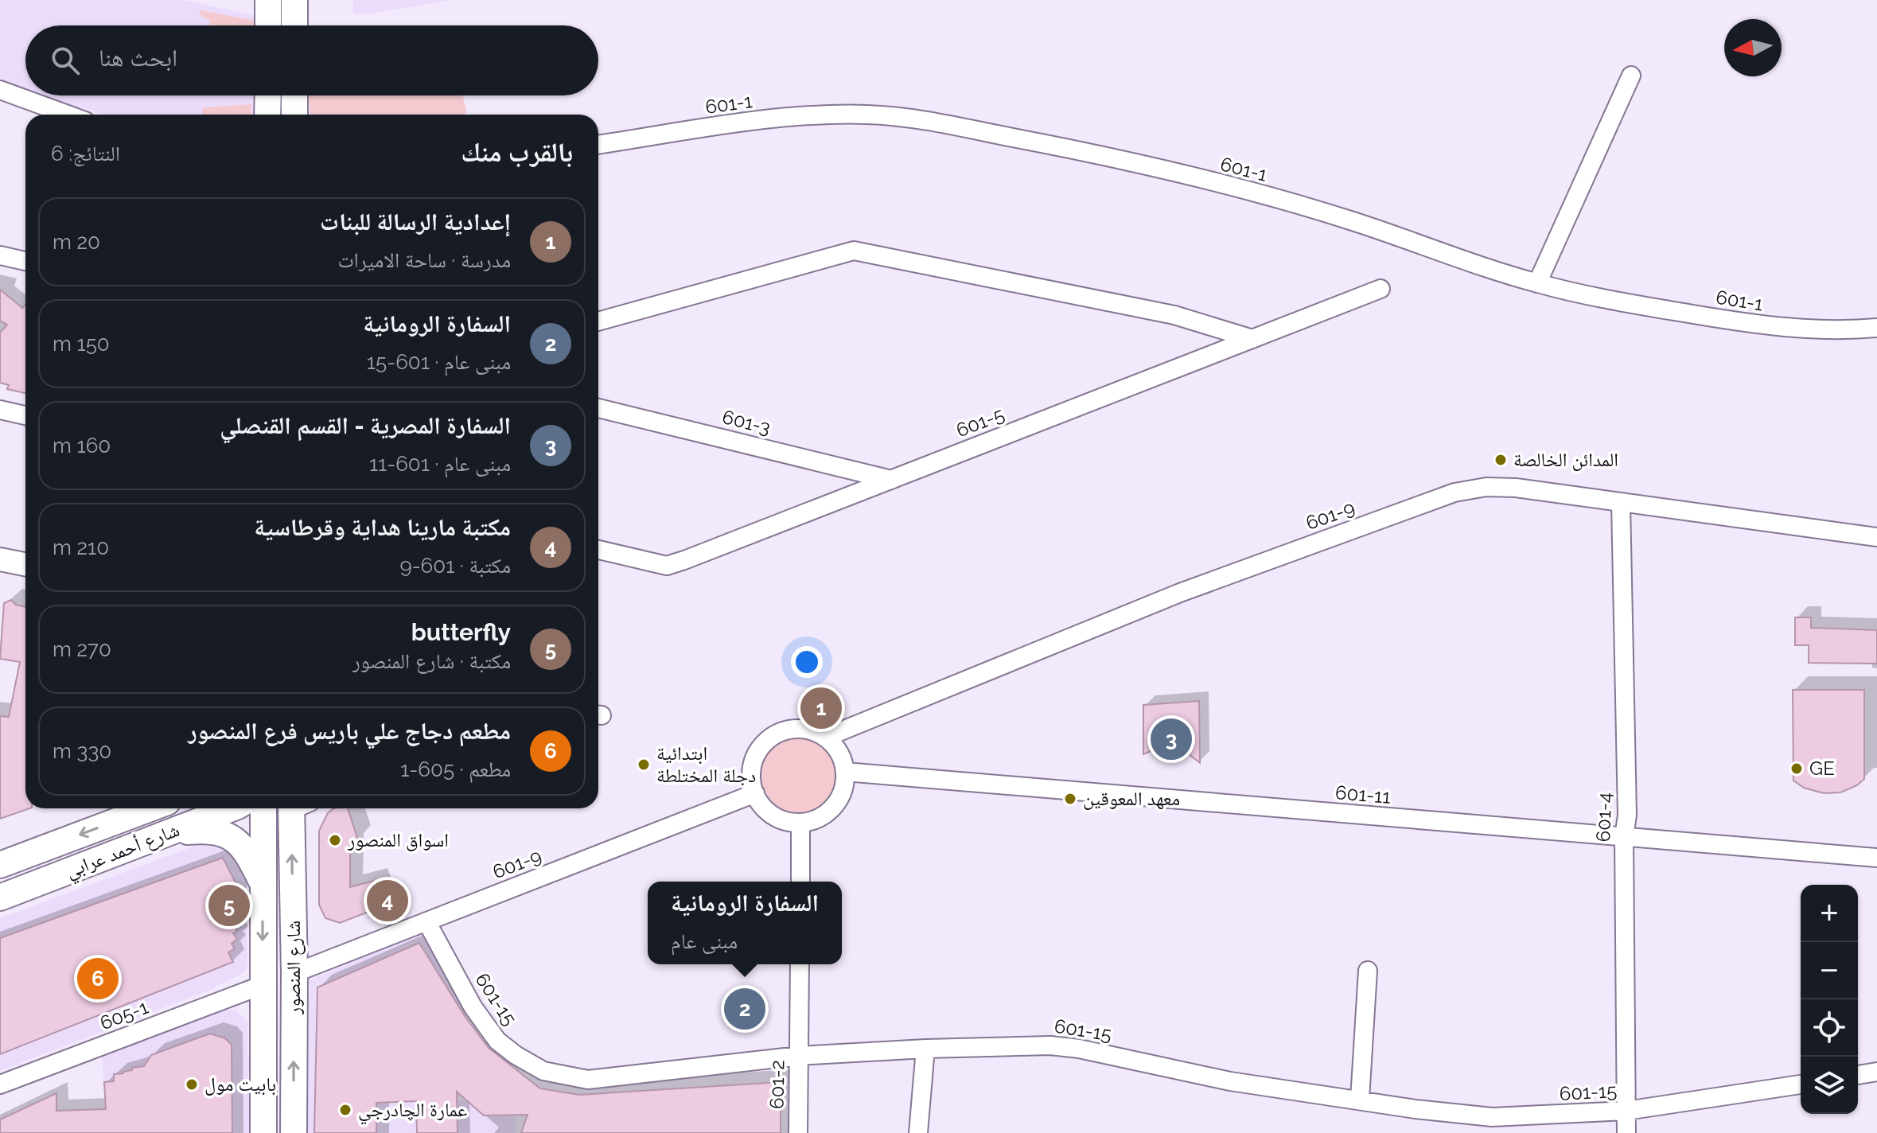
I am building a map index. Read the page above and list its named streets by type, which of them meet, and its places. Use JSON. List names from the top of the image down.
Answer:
{
  "streets": {
    "main road": ["شارع أحمد عرابي", "شارع المنصور"],
    "street": [
      "601-1",
      "601-3",
      "601-5",
      "601-9",
      "601-11",
      "601-4",
      "601-15",
      "605-1",
      "601-2"
    ]
  },
  "crossings": [
    ["601-3", "601-5"],
    ["601-9", "601-11"],
    ["601-9", "601-4"],
    ["601-9", "شارع المنصور"],
    ["601-9", "601-15"],
    ["601-11", "601-4"],
    ["601-4", "601-15"],
    ["شارع المنصور", "605-1"],
    ["601-15", "601-2"]
  ],
  "places": [
    "المدائن الخالصة",
    "ابتدائية دجلة المختلطة",
    "GE",
    "معهد المعوقين",
    "اسواق المنصور",
    "بابيت مول",
    "عمارة الچادرجي"
  ],
  "north": "left",
  "page": {
    "search": "ابحث هنا",
    "heading": ["بالقرب منك", "النتائج: 6"],
    "list": [
      {
        "mark": "1",
        "name": "إعدادية الرسالة للبنات",
        "note": "مدرسة · ساحة الاميرات",
        "value": "20 m"
      },
      {
        "mark": "2",
        "name": "السفارة الرومانية",
        "note": "مبنى عام · 601-15",
        "value": "150 m"
      },
      {
        "mark": "3",
        "name": "السفارة المصرية - القسم القنصلي",
        "note": "مبنى عام · 601-11",
        "value": "160 m"
      },
      {
        "mark": "4",
        "name": "مكتبة مارينا هداية وقرطاسية",
        "note": "مكتبة · 601-9",
        "value": "210 m"
      },
      {
        "mark": "5",
        "name": "butterfly",
        "note": "مكتبة · شارع المنصور",
        "value": "270 m"
      },
      {
        "mark": "6",
        "name": "مطعم دجاج علي باريس فرع المنصور",
        "note": "مطعم · 605-1",
        "value": "330 m"
      }
    ],
    "pins": [
      "1",
      "3",
      "4",
      "5",
      "6",
      "2"
    ],
    "popup": ["السفارة الرومانية", "مبنى عام"],
    "map_buttons": ["+", "−"]
  }
}
